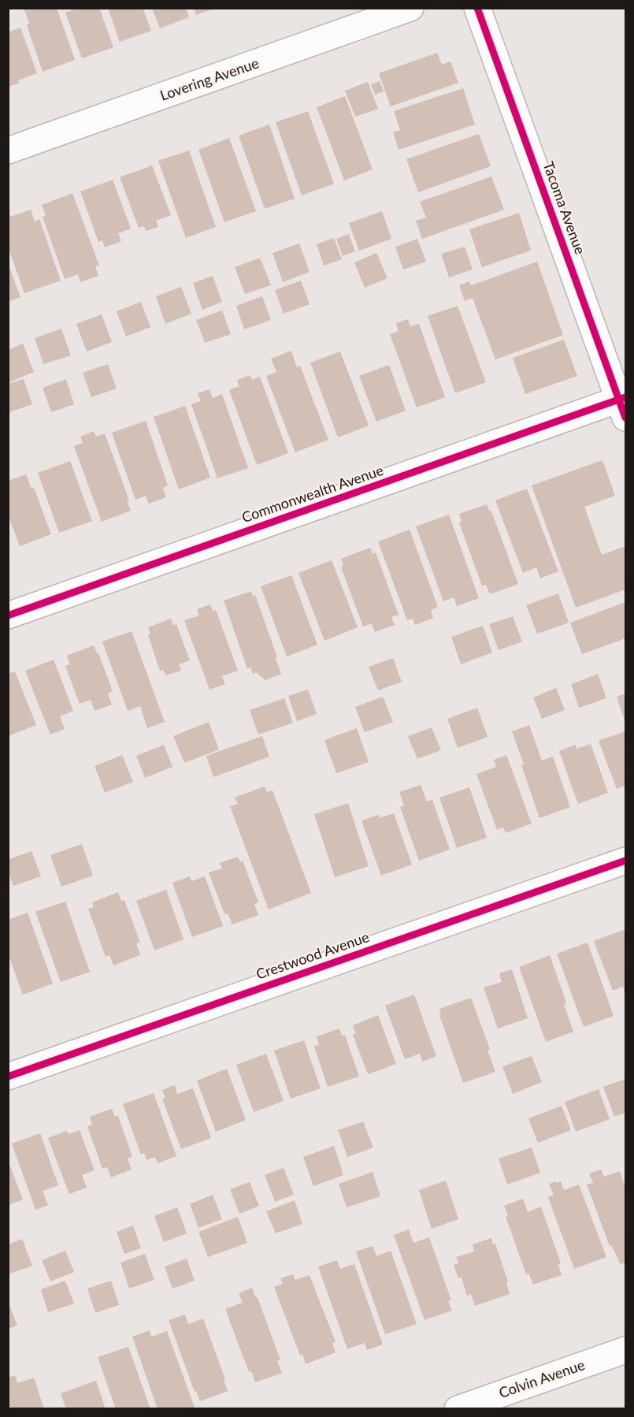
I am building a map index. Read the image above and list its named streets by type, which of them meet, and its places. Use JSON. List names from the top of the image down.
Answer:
{
  "streets": {
    "street": [
      "Lovering Avenue",
      "Tacoma Avenue",
      "Commonwealth Avenue",
      "Crestwood Avenue",
      "Colvin Avenue"
    ]
  },
  "crossings": [
    ["Tacoma Avenue", "Commonwealth Avenue"]
  ]
}
